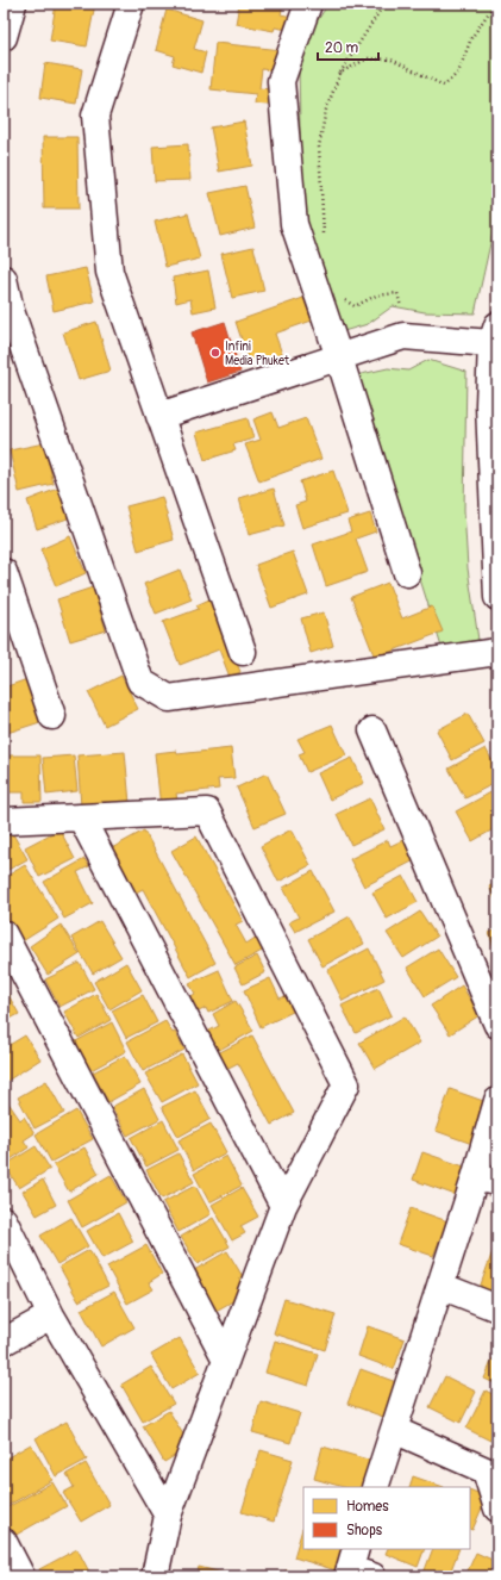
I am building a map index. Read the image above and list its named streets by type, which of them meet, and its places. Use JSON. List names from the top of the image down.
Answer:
{
  "places": ["Infini Media Phuket"],
  "legend": ["Homes", "Shops"],
  "scale_bar": "20 m"
}
